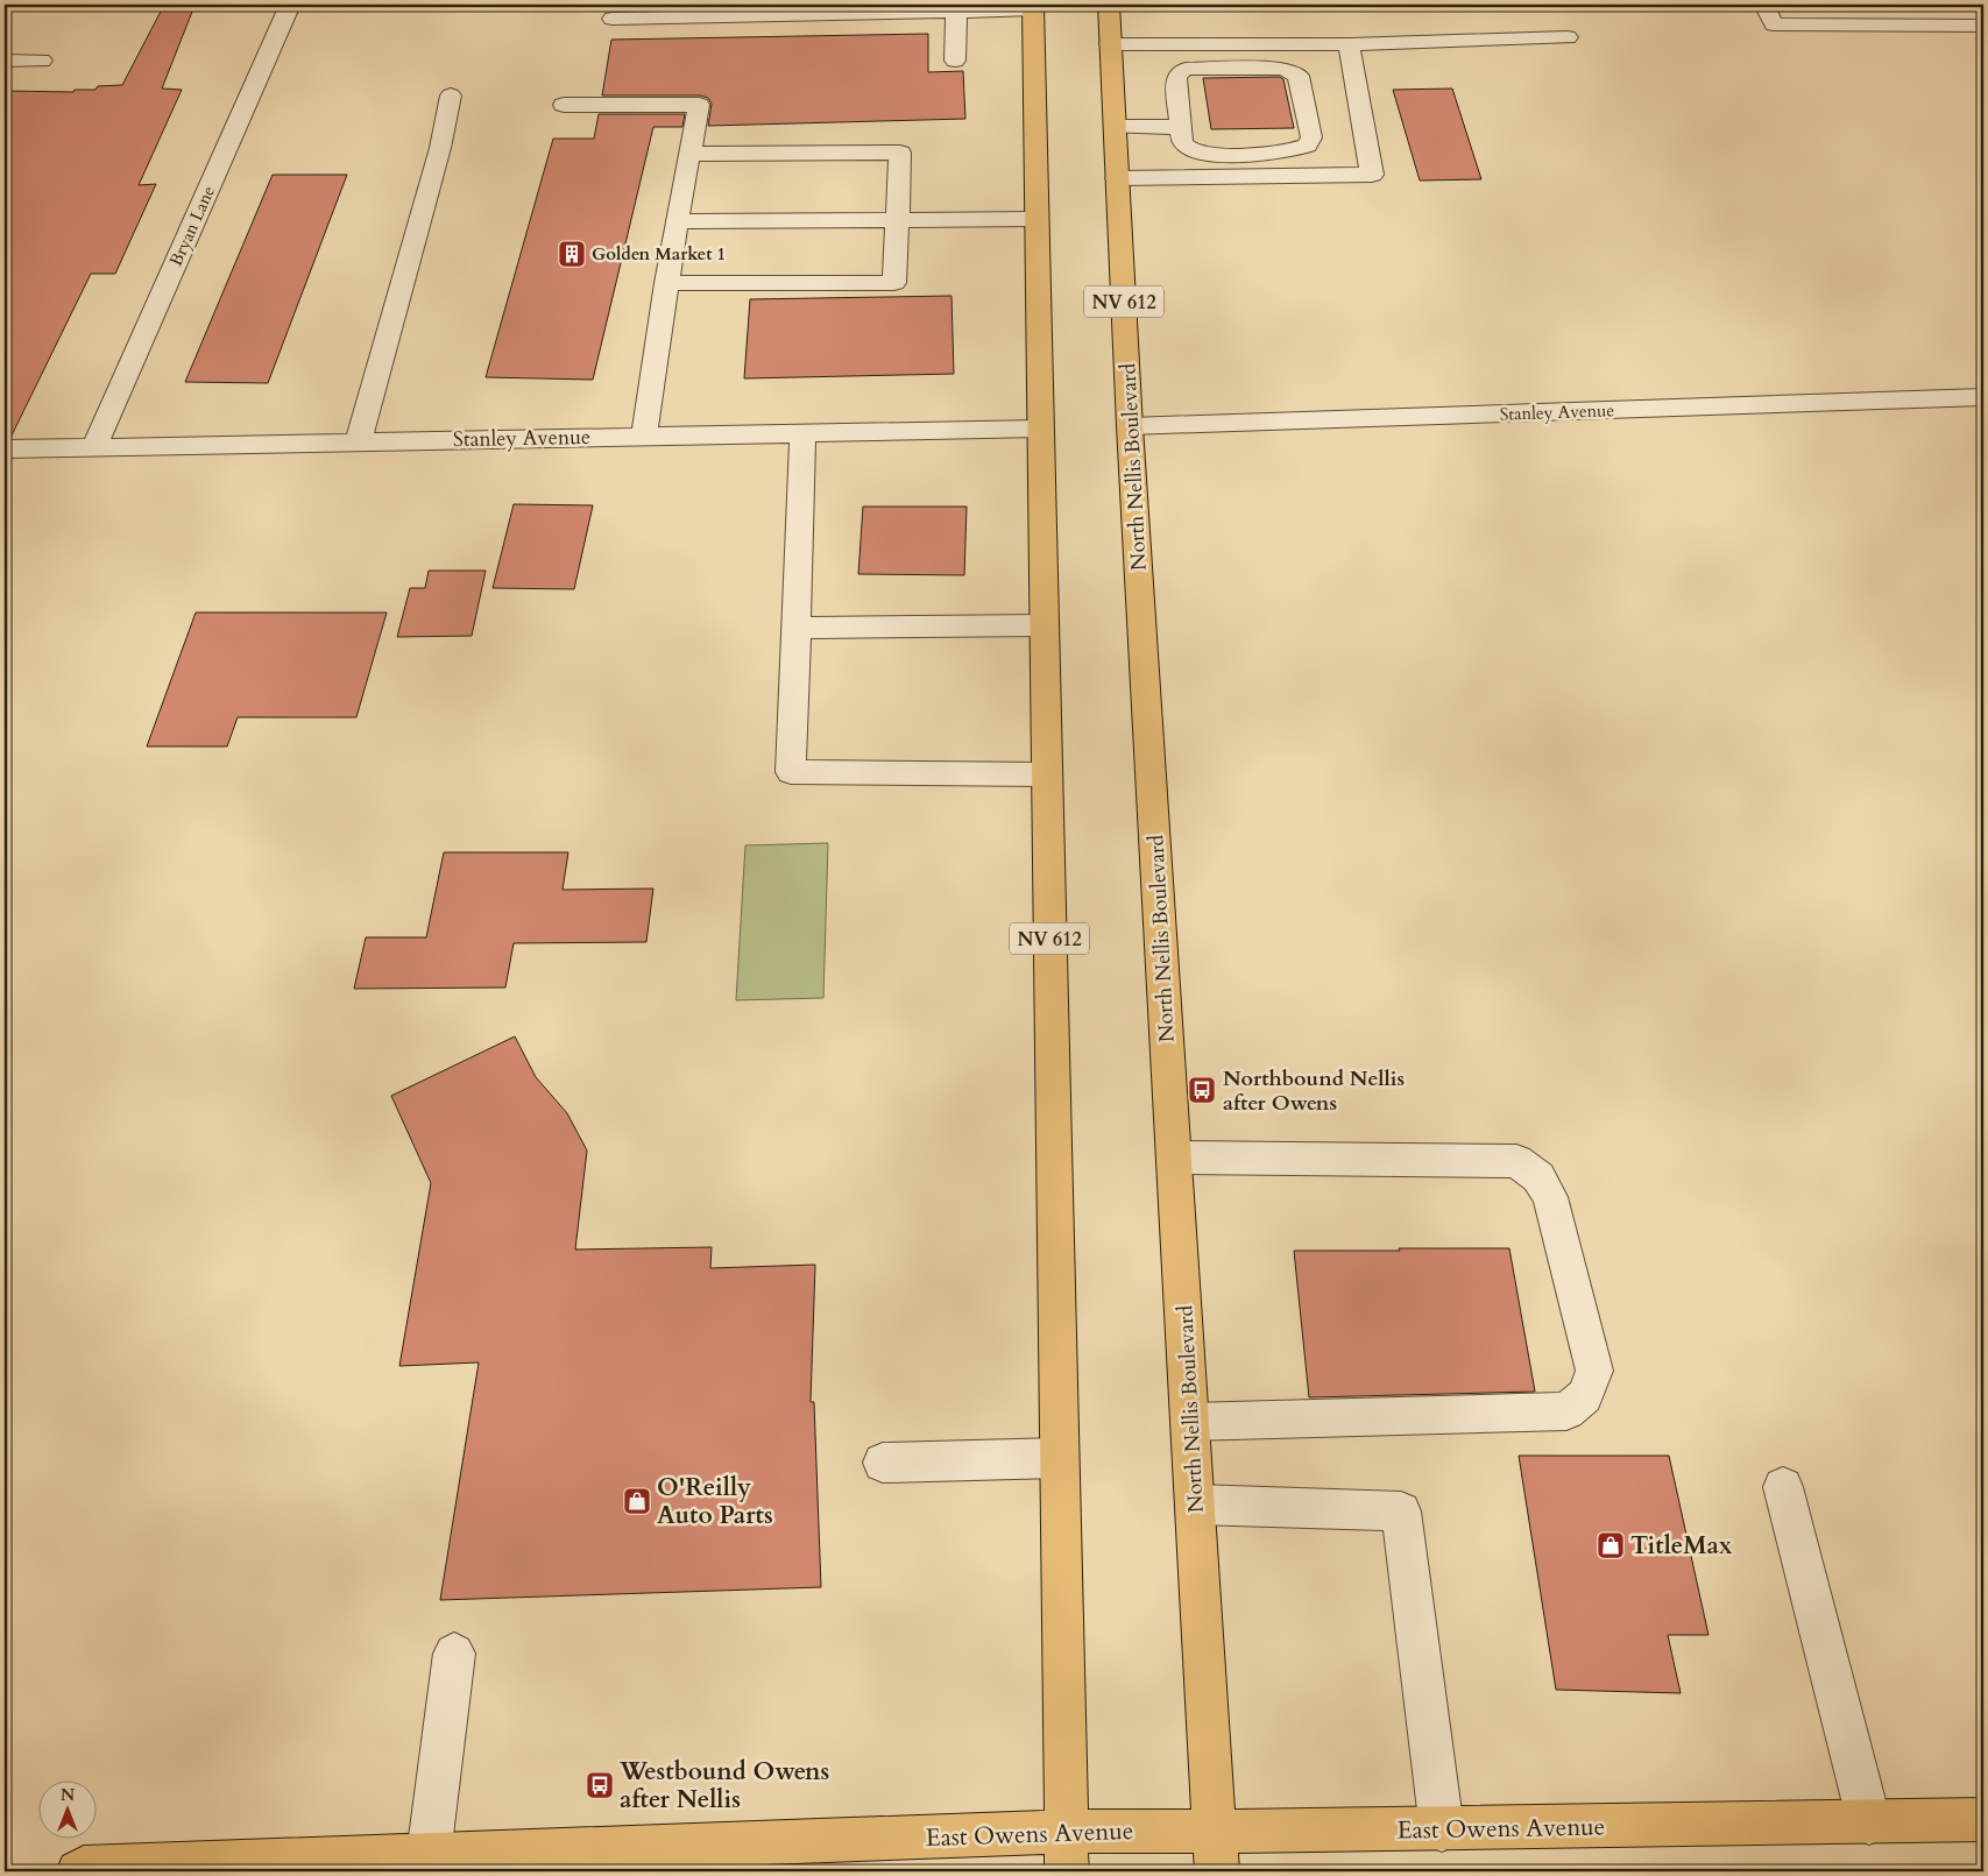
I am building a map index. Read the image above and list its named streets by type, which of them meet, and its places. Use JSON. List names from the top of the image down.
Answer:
{
  "streets": {
    "main road": ["NV 612", "North Nellis Boulevard", "East Owens Avenue"],
    "street": ["Bryan Lane", "Stanley Avenue"]
  },
  "crossings": [
    ["Bryan Lane", "Stanley Avenue"],
    ["NV 612", "Stanley Avenue"],
    ["NV 612", "East Owens Avenue"],
    ["Stanley Avenue", "North Nellis Boulevard"],
    ["North Nellis Boulevard", "East Owens Avenue"]
  ],
  "places": {
    "building": ["Golden Market 1"],
    "bus stop": ["Northbound Nellis after Owens", "Westbound Owens after Nellis"],
    "shop": ["O'Reilly Auto Parts", "TitleMax"]
  },
  "north": "top"
}
